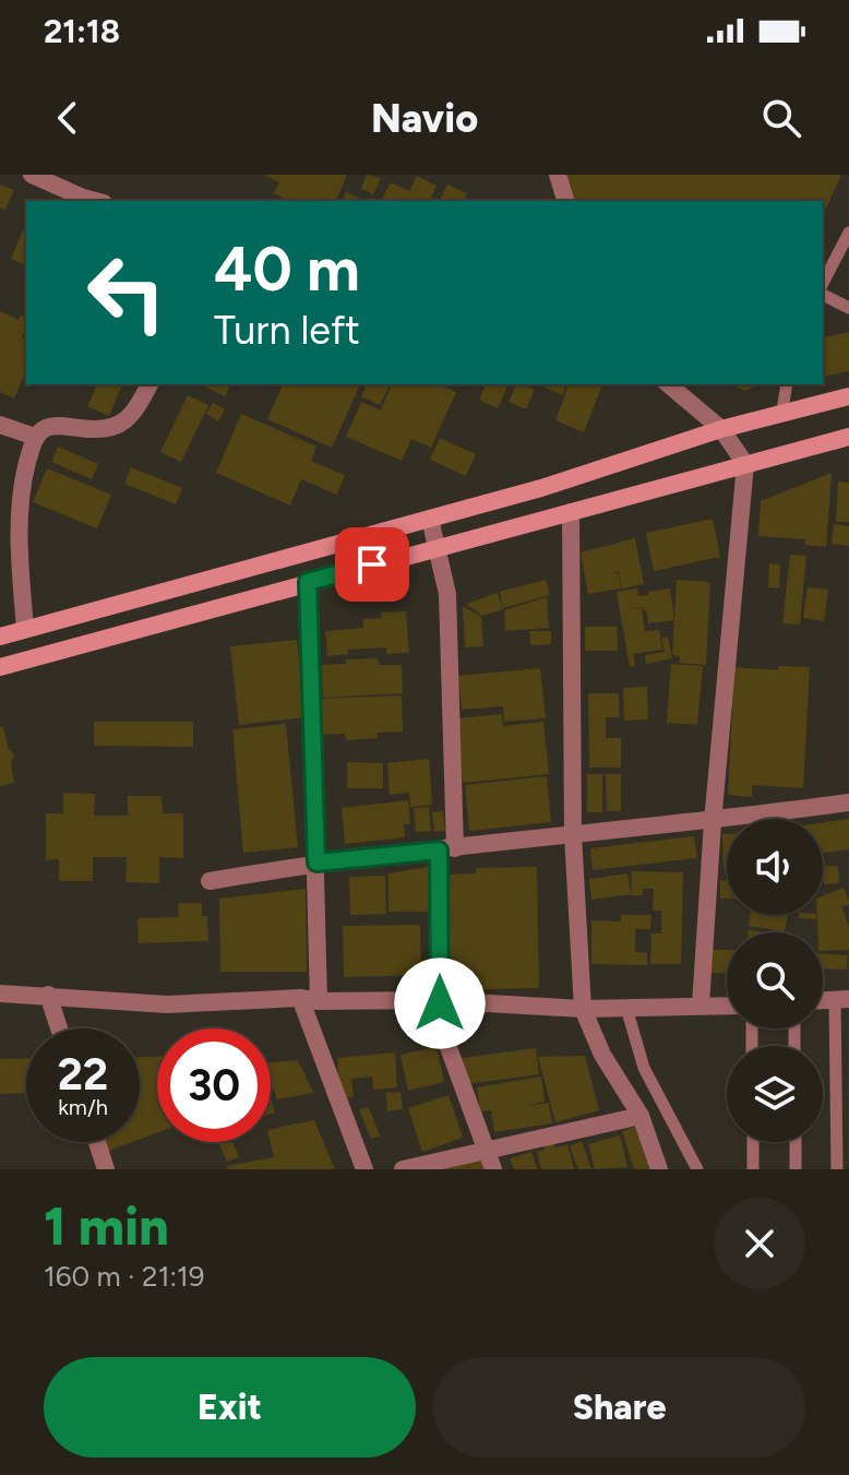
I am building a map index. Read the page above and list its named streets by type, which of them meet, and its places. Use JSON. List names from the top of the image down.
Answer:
{
  "page": {
    "status": "21:18",
    "header": "Navio",
    "turn": ["40 m", "Turn left"],
    "speed": "22 km/h",
    "limit": "30",
    "heading": ["1 min", "160 m · 21:19"],
    "buttons": ["Exit", "Share"]
  }
}
